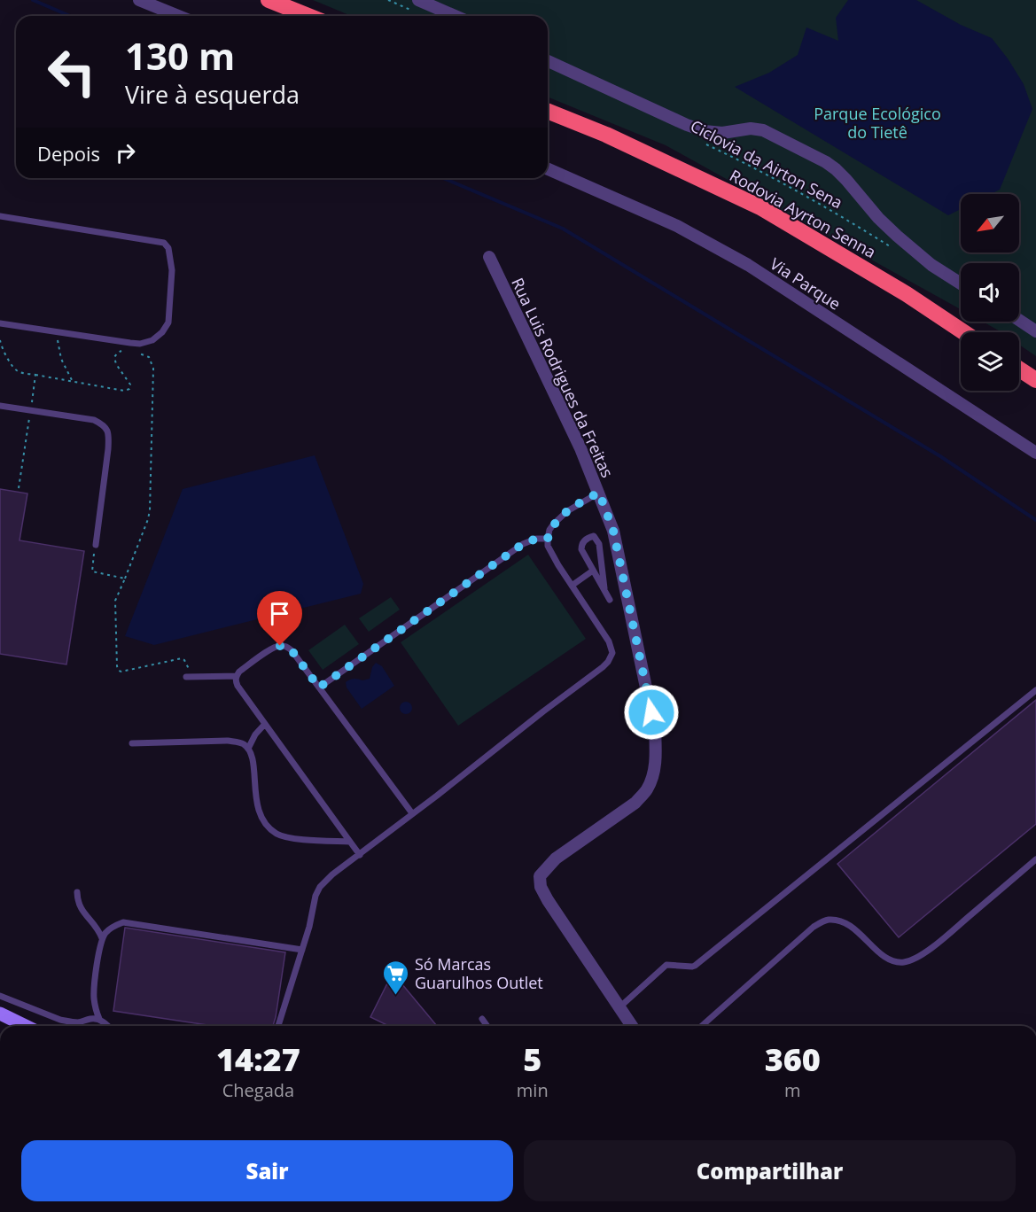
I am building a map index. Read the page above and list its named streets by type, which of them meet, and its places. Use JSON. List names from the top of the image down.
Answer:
{
  "streets": {
    "highway": ["Rodovia Ayrton Senna"],
    "street": ["Via Parque", "Rua Luis Rodrigues da Freitas"],
    "path": ["Ciclovia da Airton Sena"]
  },
  "parks": ["Parque Ecológico do Tietê"],
  "places": {
    "supermarket": ["Só Marcas Guarulhos Outlet"]
  },
  "north": "bottom left",
  "page": {
    "turn": ["130 m", "Vire à esquerda"],
    "then": "Depois",
    "eta": [
      "14:27",
      "Chegada",
      "5",
      "min",
      "360",
      "m"
    ],
    "buttons": ["Sair", "Compartilhar"]
  }
}
